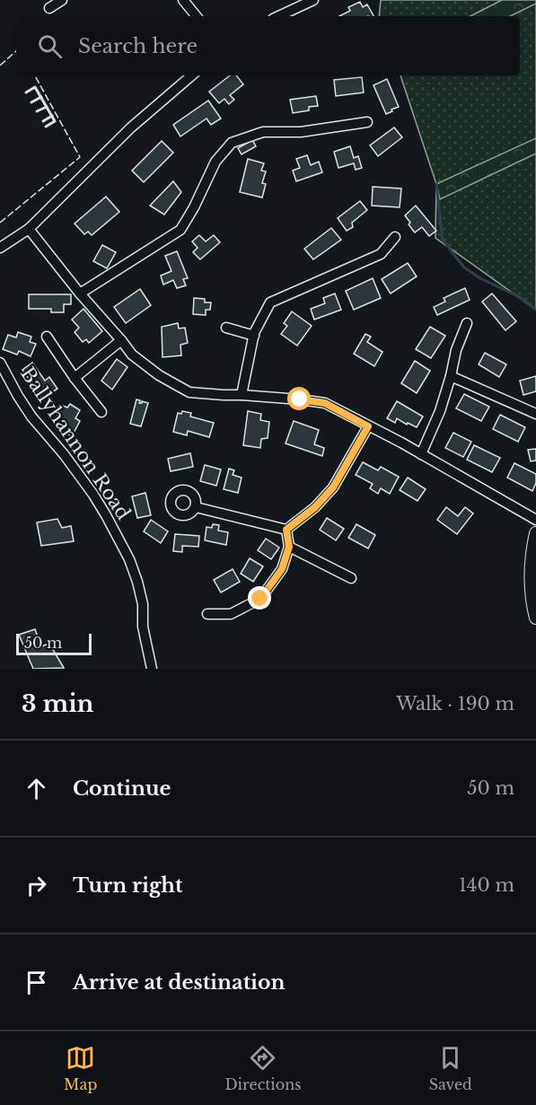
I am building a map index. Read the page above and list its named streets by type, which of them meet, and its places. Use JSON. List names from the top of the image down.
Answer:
{
  "streets": {
    "street": ["Ballyhannon Road"]
  },
  "scale_bar": "50 m",
  "page": {
    "search": "Search here",
    "scale": "50 m",
    "heading": ["3 min", "Walk · 190 m"],
    "list": [
      ["Continue", "50 m"],
      ["Turn right", "140 m"],
      "Arrive at destination"
    ],
    "nav": ["Map", "Directions", "Saved"]
  }
}
